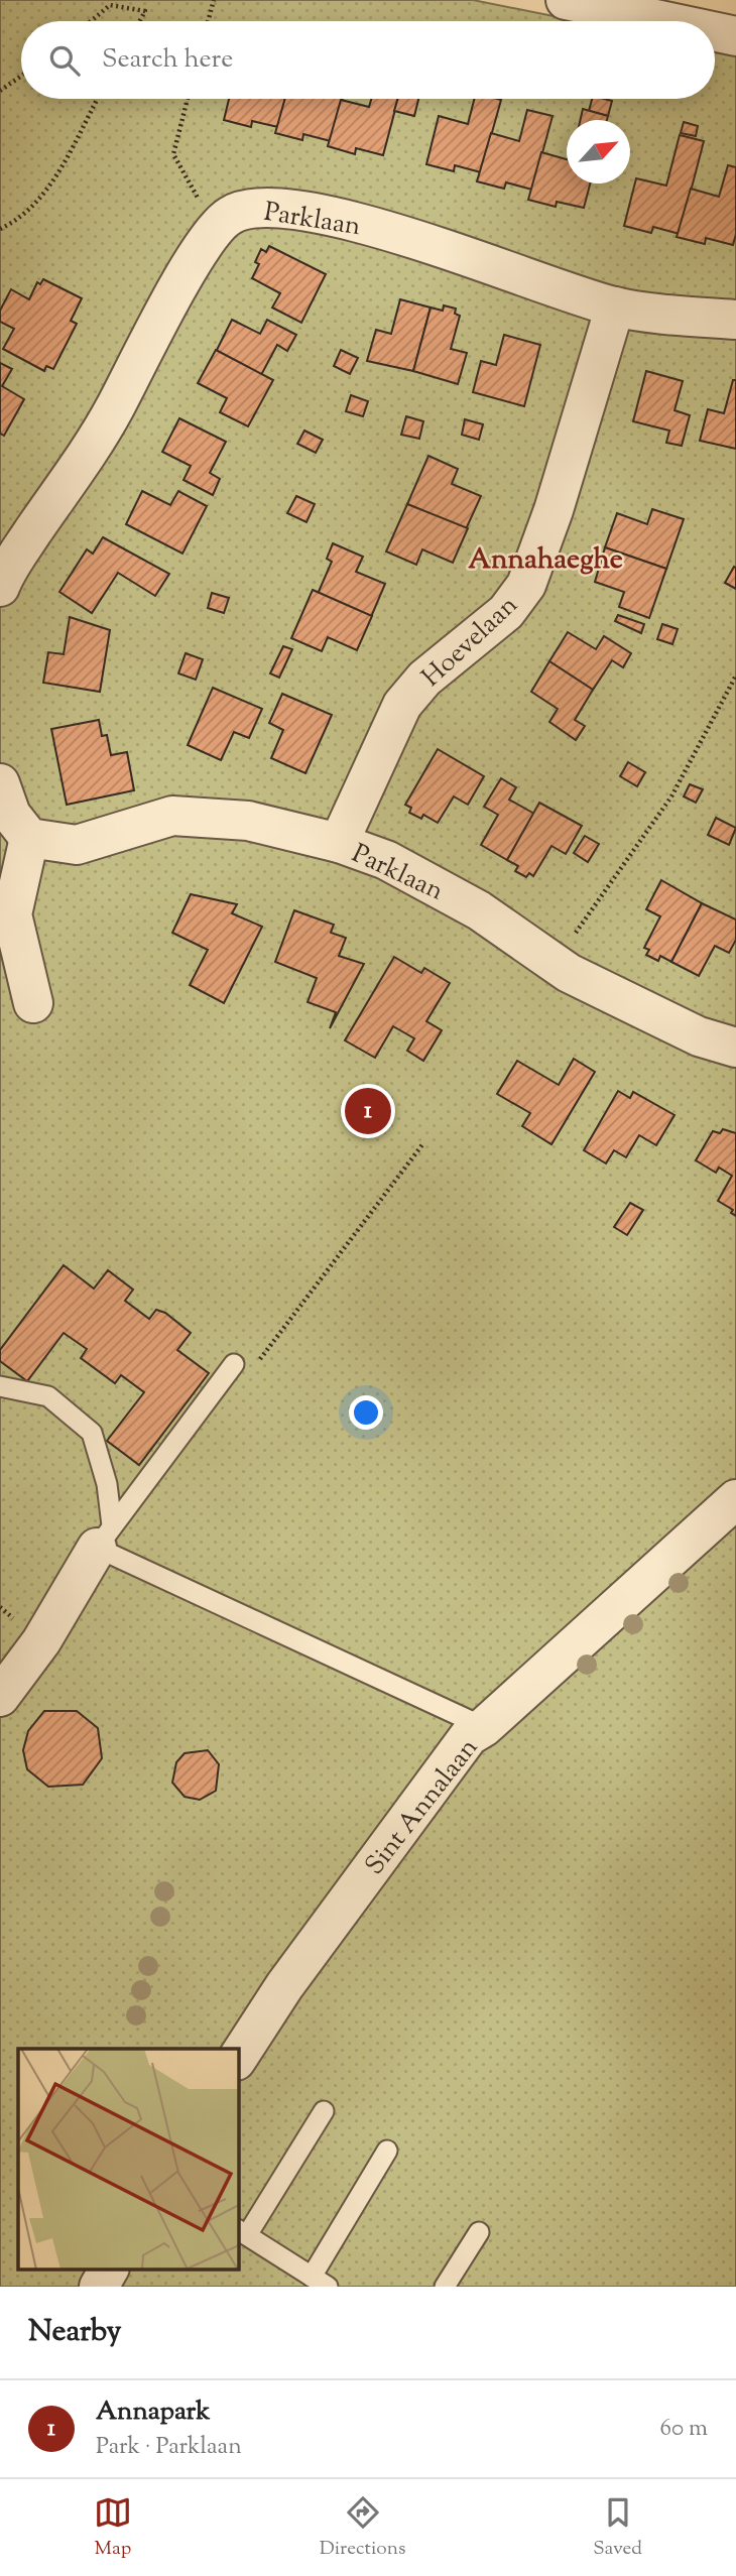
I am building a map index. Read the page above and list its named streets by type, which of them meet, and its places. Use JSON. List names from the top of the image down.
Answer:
{
  "streets": {
    "street": ["Parklaan", "Hoevelaan", "Sint Annalaan"]
  },
  "crossings": [
    ["Parklaan", "Hoevelaan"]
  ],
  "districts": ["Annahaeghe"],
  "north": "top right",
  "page": {
    "search": "Search here",
    "pins": "1",
    "heading": "Nearby",
    "list": [
      {
        "mark": "1",
        "name": "Annapark",
        "note": "Park · Parklaan",
        "value": "60 m"
      }
    ],
    "nav": ["Map", "Directions", "Saved"]
  }
}
